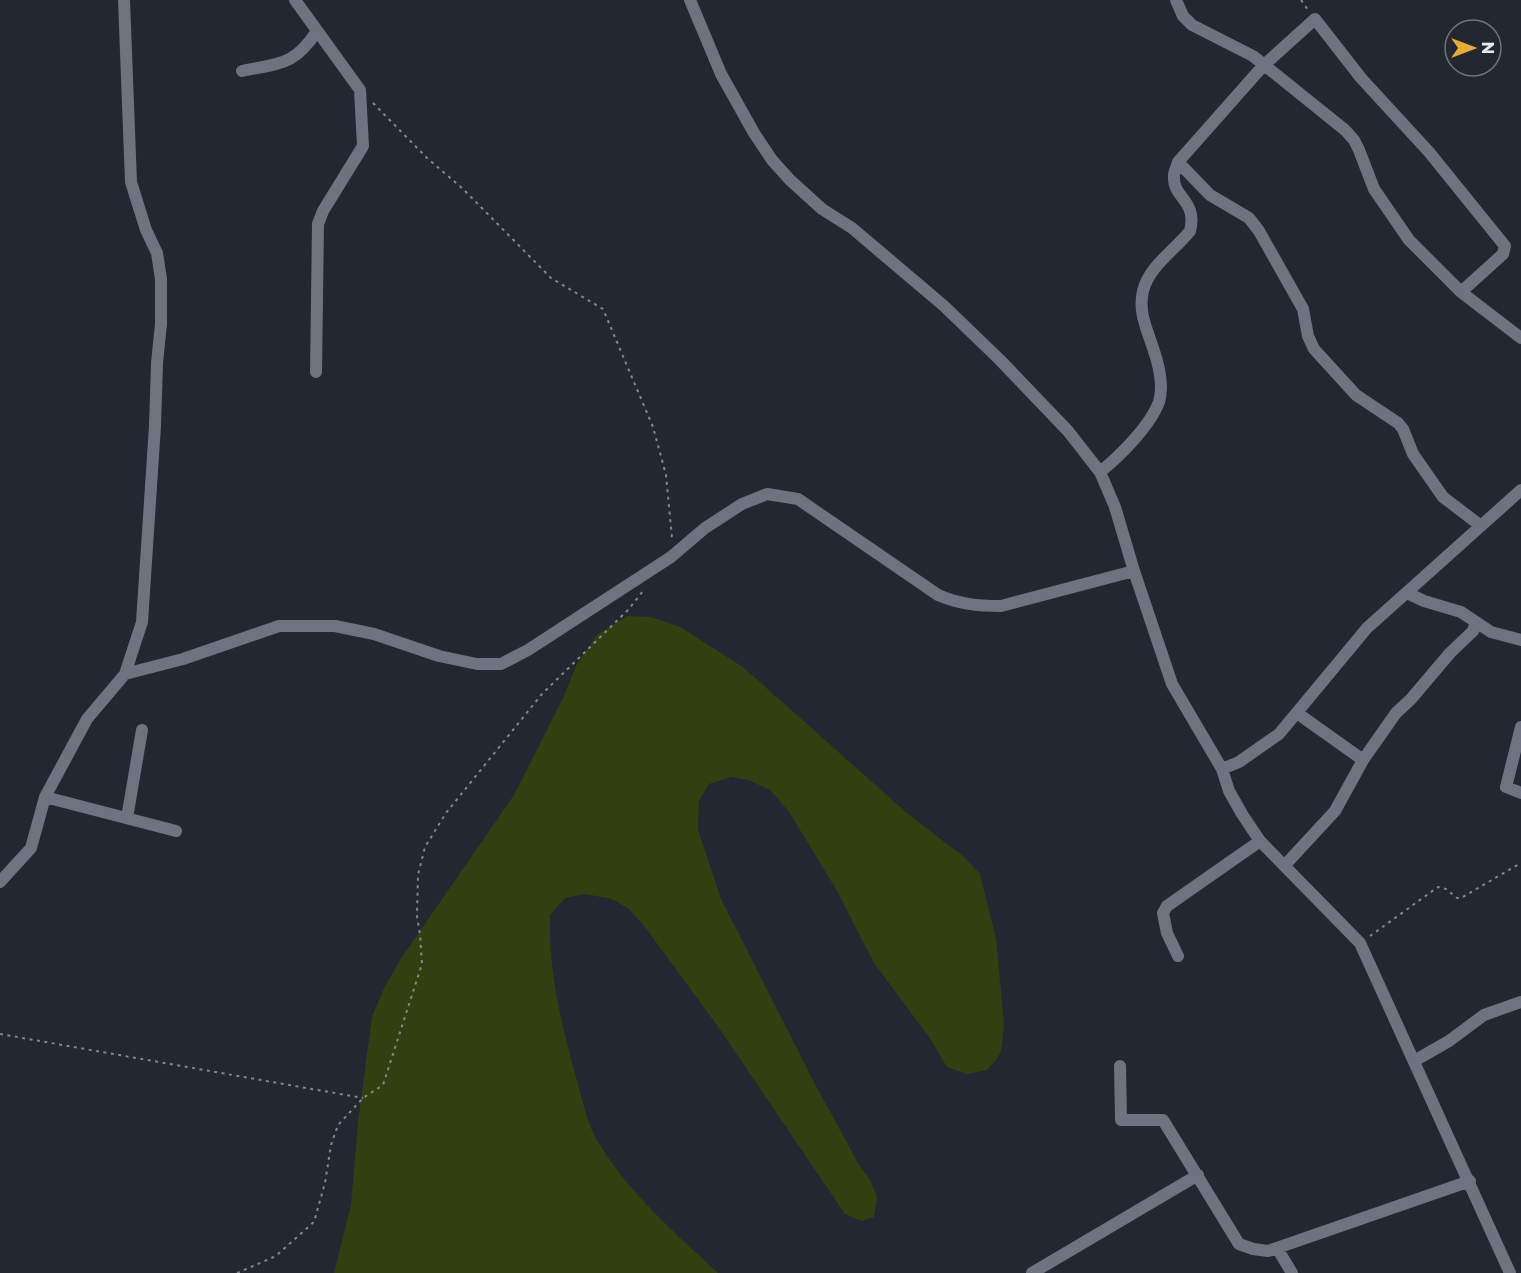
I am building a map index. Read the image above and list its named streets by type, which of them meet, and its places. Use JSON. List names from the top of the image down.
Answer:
{
  "north": "right"
}
